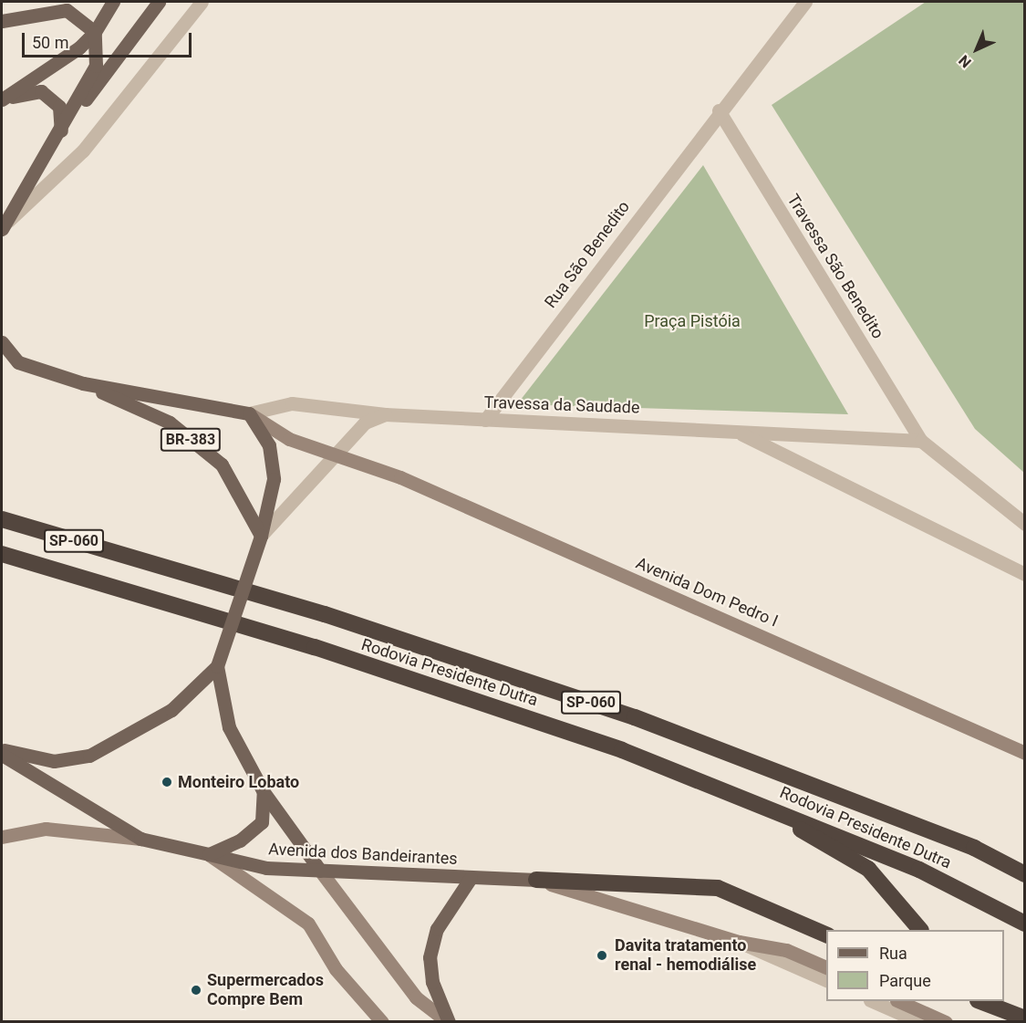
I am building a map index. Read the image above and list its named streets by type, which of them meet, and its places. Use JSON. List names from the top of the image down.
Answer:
{
  "streets": {
    "highway": ["SP-060", "Rodovia Presidente Dutra"],
    "main road": ["BR-383", "Avenida Dom Pedro I", "Avenida dos Bandeirantes"],
    "street": ["Rua São Benedito", "Travessa São Benedito", "Travessa da Saudade"]
  },
  "crossings": [
    ["Rua São Benedito", "Travessa São Benedito"],
    ["Rua São Benedito", "Travessa da Saudade"],
    ["Travessa São Benedito", "Travessa da Saudade"],
    ["Travessa da Saudade", "BR-383"],
    ["Travessa da Saudade", "Avenida Dom Pedro I"],
    ["BR-383", "Avenida Dom Pedro I"]
  ],
  "parks": ["Praça Pistóia"],
  "places": ["Monteiro Lobato", "Davita tratamento renal - hemodiálise", "Supermercados Compre Bem"],
  "legend": ["Rua", "Parque"],
  "scale_bar": "50 m",
  "north": "bottom left"
}
